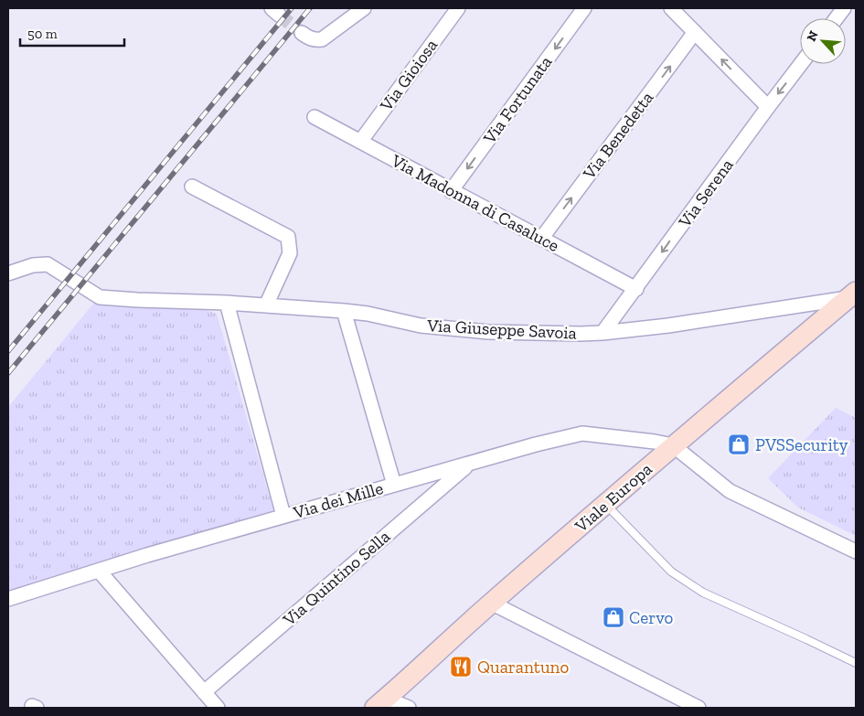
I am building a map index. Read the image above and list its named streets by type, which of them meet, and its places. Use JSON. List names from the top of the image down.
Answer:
{
  "streets": {
    "main road": ["Viale Europa"],
    "street": [
      "Via Gioiosa",
      "Via Fortunata",
      "Via Benedetta",
      "Via Serena",
      "Via Madonna di Casaluce",
      "Via Giuseppe Savoia",
      "Via dei Mille",
      "Via Quintino Sella"
    ]
  },
  "crossings": [
    ["Via Gioiosa", "Via Madonna di Casaluce"],
    ["Via Fortunata", "Via Madonna di Casaluce"],
    ["Via Benedetta", "Via Madonna di Casaluce"],
    ["Via Serena", "Via Madonna di Casaluce"],
    ["Via Serena", "Via Giuseppe Savoia"],
    ["Via Giuseppe Savoia", "Viale Europa"],
    ["Viale Europa", "Via dei Mille"],
    ["Via dei Mille", "Via Quintino Sella"]
  ],
  "one_way": ["Via Fortunata", "Via Benedetta", "Via Serena"],
  "places": {
    "shop": ["PVSSecurity", "Cervo"],
    "restaurant": ["Quarantuno"]
  },
  "scale_bar": "50 m",
  "north": "top left"
}
